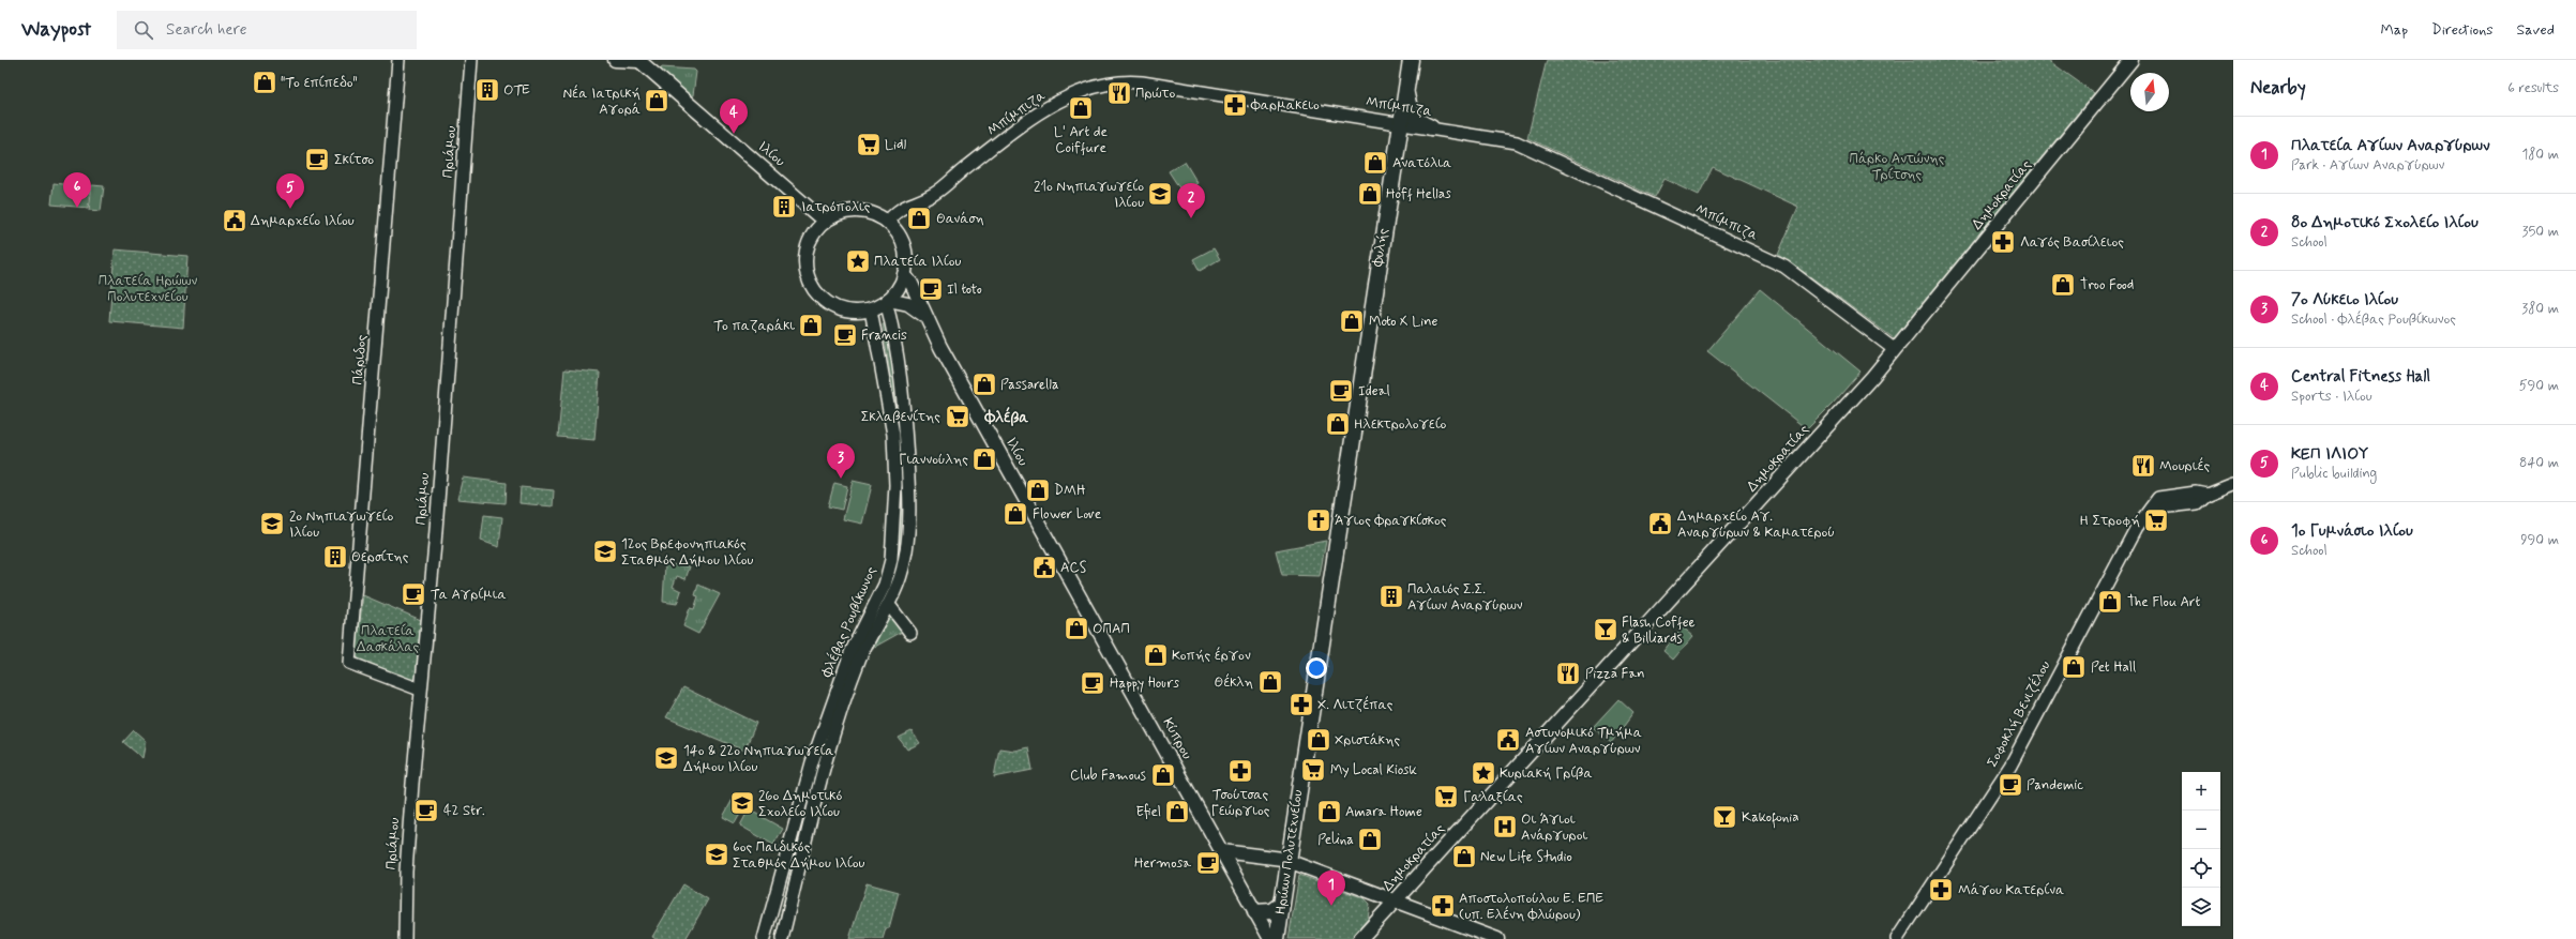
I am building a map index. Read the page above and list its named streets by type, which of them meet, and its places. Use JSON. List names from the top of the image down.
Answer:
{
  "streets": {
    "main road": [
      "Ιλίου",
      "Δημοκρατίας",
      "Φυλής",
      "Κύπρου",
      "Ηρώων Πολυτεχνείου"
    ],
    "street": [
      "Μπίμπιζα",
      "Πριάμου",
      "Πάριδος",
      "Φλέβας Ρουβίκωνος",
      "Σοφοκλή Βενιζέλου"
    ]
  },
  "crossings": [
    ["Μπίμπιζα", "Ιλίου"],
    ["Μπίμπιζα", "Δημοκρατίας"],
    ["Μπίμπιζα", "Φυλής"],
    ["Μπίμπιζα", "Φλέβας Ρουβίκωνος"],
    ["Πριάμου", "Πάριδος"],
    ["Ιλίου", "Φλέβας Ρουβίκωνος"],
    ["Ιλίου", "Κύπρου"],
    ["Φυλής", "Ηρώων Πολυτεχνείου"]
  ],
  "districts": ["Φλέβα"],
  "parks": ["Πάρκο Αντώνης Τρίτσης", "Πλατεία Ηρώων Πολυτεχνείου", "Πλατεία Δασκάλας"],
  "places": {
    "shop": [
      "\"Το επίπεδο\"",
      "Νέα Ιατρική Αγορά",
      "L' Art de Coiffure",
      "Ανατόλια",
      "Hoff Hellas",
      "Θανάση",
      "Troo Food",
      "Moto X Line",
      "Το παζαράκι",
      "Passarella",
      "Ηλεκτρολογείο",
      "Γιαννούλης",
      "DMH",
      "Flower Love",
      "The Flou Art",
      "ΟΠΑΠ",
      "Κοπής έργον",
      "Pet Hall",
      "Θέκλη",
      "Χριστάκης",
      "Club Famous",
      "Efiel",
      "Amara Home",
      "Pelina",
      "New Life Studio"
    ],
    "building": [
      "ΟΤΕ",
      "Ιατρόπολις",
      "Θερσίτης",
      "Παλαιός Σ.Σ. Αγίων Αναργύρων"
    ],
    "restaurant": ["Πρώτο", "Μουριές", "Pizza Fan"],
    "pharmacy": [
      "Φαρμακειο",
      "Λαγός Βασίλειος",
      "Χ. Λιτζέπας",
      "Τσούτσας Γεώργιος",
      "Μάγου Κατερίνα",
      "Αποστολοπούλου Ε. ΕΠΕ (υπ. Ελένη Φλώρου)"
    ],
    "supermarket": [
      "Lidl",
      "Σκλαβενίτης",
      "Η Στροφή",
      "My Local Kiosk",
      "Γαλαξίας"
    ],
    "cafe": [
      "Σκίτσο",
      "Il toto",
      "Francis",
      "Ideal",
      "Τα Αγρίμια",
      "Happy Hours",
      "Pandemic",
      "42 Str.",
      "Hermosa"
    ],
    "school or university": [
      "21ο Νηπιαγωγείο Ιλίου",
      "2ο Νηπιαγωγείο Ιλίου",
      "12ος Βρεφονηπιακός Σταθμός Δήμου Ιλίου",
      "14ο & 22ο Νηπιαγωγεία Δήμου Ιλίου",
      "26ο Δημοτικό Σχολείο Ιλίου",
      "6ος Παιδικός Σταθμός Δήμου Ιλίου"
    ],
    "public building": [
      "Δημαρχείο Ιλίου",
      "Δημαρχείο Αγ. Αναργύρων & Καματερού",
      "ACS",
      "Αστυνομικό Τμήμα Αγίων Αναργύρων"
    ],
    "place": ["Πλατεία Ιλίου", "Κυριακή Γρίβα"],
    "church": ["Άγιος Φραγκίσκος"],
    "bar": ["Flash Coffee & Billiards", "Kakofonia"],
    "hospital": ["Οι Άγιοι Ανάργυροι"]
  },
  "north": "top",
  "page": {
    "header": "Waypost",
    "search": "Search here",
    "nav": ["Map", "Directions", "Saved"],
    "heading": ["Nearby", "6 results"],
    "pins": [
      "4",
      "6",
      "5",
      "2",
      "3",
      "1"
    ],
    "list": [
      {
        "mark": "1",
        "name": "Πλατεία Αγίων Αναργύρων",
        "note": "Park · Αγίων Αναργύρων",
        "value": "180 m"
      },
      {
        "mark": "2",
        "name": "8ο Δημοτικό Σχολείο Ιλίου",
        "note": "School",
        "value": "350 m"
      },
      {
        "mark": "3",
        "name": "7ο Λύκειο Ιλίου",
        "note": "School · Φλέβας Ρουβίκωνος",
        "value": "380 m"
      },
      {
        "mark": "4",
        "name": "Central Fitness Hall",
        "note": "Sports · Ιλίου",
        "value": "590 m"
      },
      {
        "mark": "5",
        "name": "ΚΕΠ ΙΛΙΟΥ",
        "note": "Public building",
        "value": "840 m"
      },
      {
        "mark": "6",
        "name": "1ο Γυμνάσιο Ιλίου",
        "note": "School",
        "value": "990 m"
      }
    ],
    "map_buttons": ["+", "−"]
  }
}
